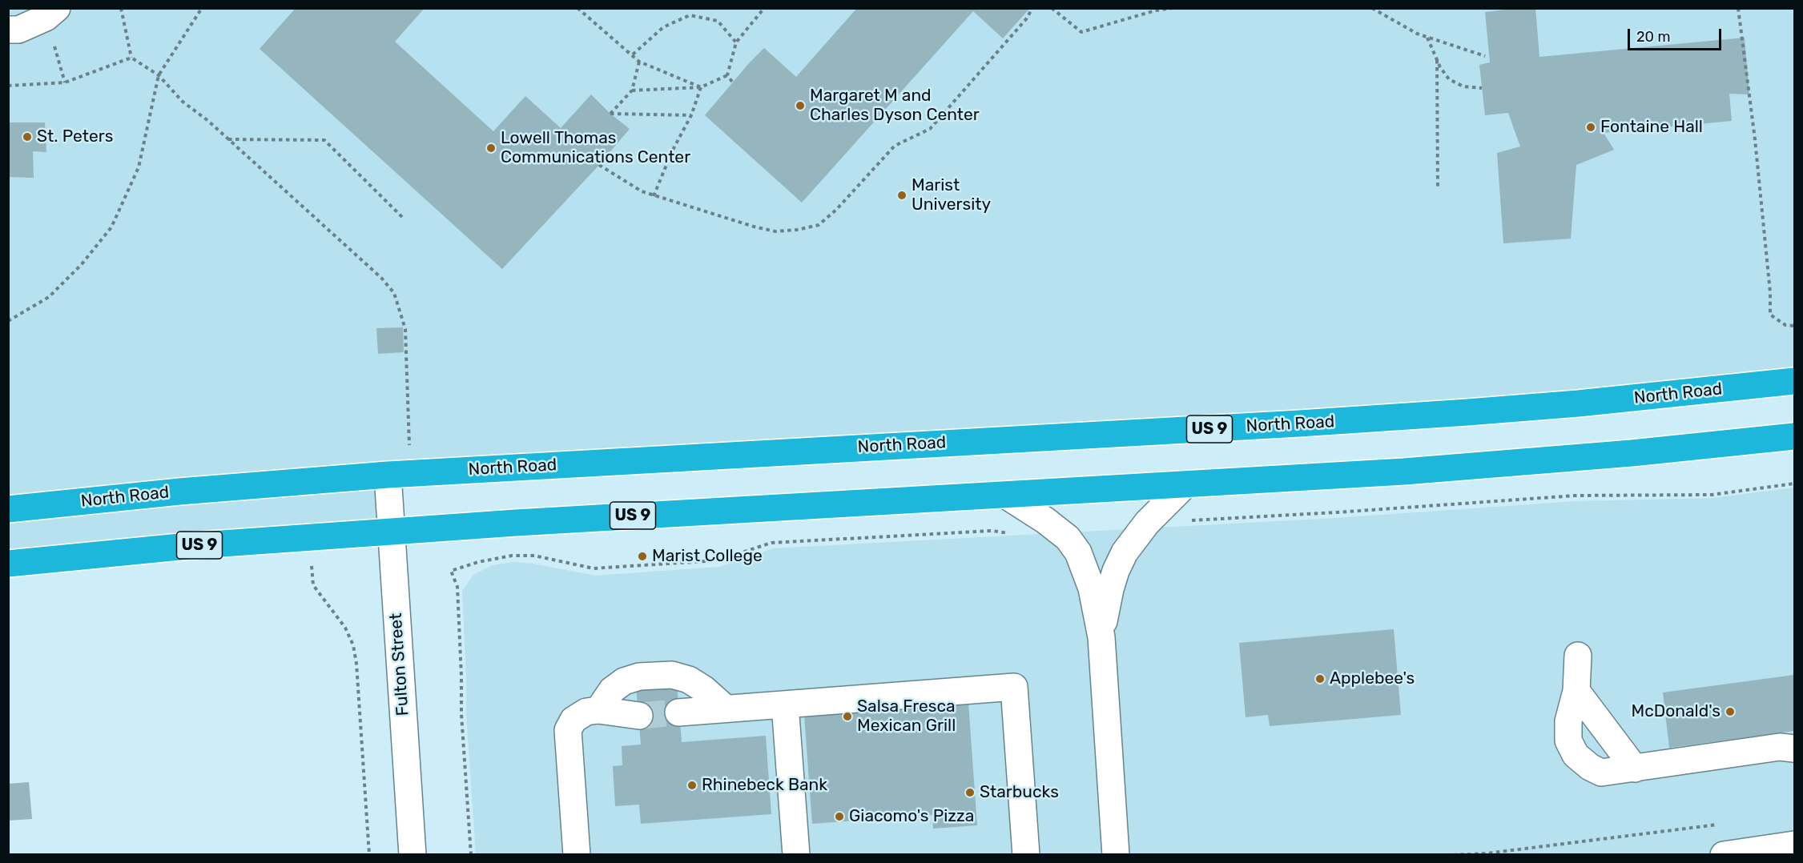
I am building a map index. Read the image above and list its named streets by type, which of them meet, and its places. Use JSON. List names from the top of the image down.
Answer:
{
  "streets": {
    "highway": ["North Road", "US 9"],
    "street": ["Fulton Street"]
  },
  "crossings": [
    ["North Road", "Fulton Street"],
    ["US 9", "Fulton Street"]
  ],
  "places": [
    "Margaret M and Charles Dyson Center",
    "Fontaine Hall",
    "St. Peters",
    "Lowell Thomas Communications Center",
    "Marist University",
    "Marist College",
    "Applebee's",
    "McDonald's",
    "Salsa Fresca Mexican Grill",
    "Rhinebeck Bank",
    "Starbucks",
    "Giacomo's Pizza"
  ],
  "scale_bar": "20 m"
}
